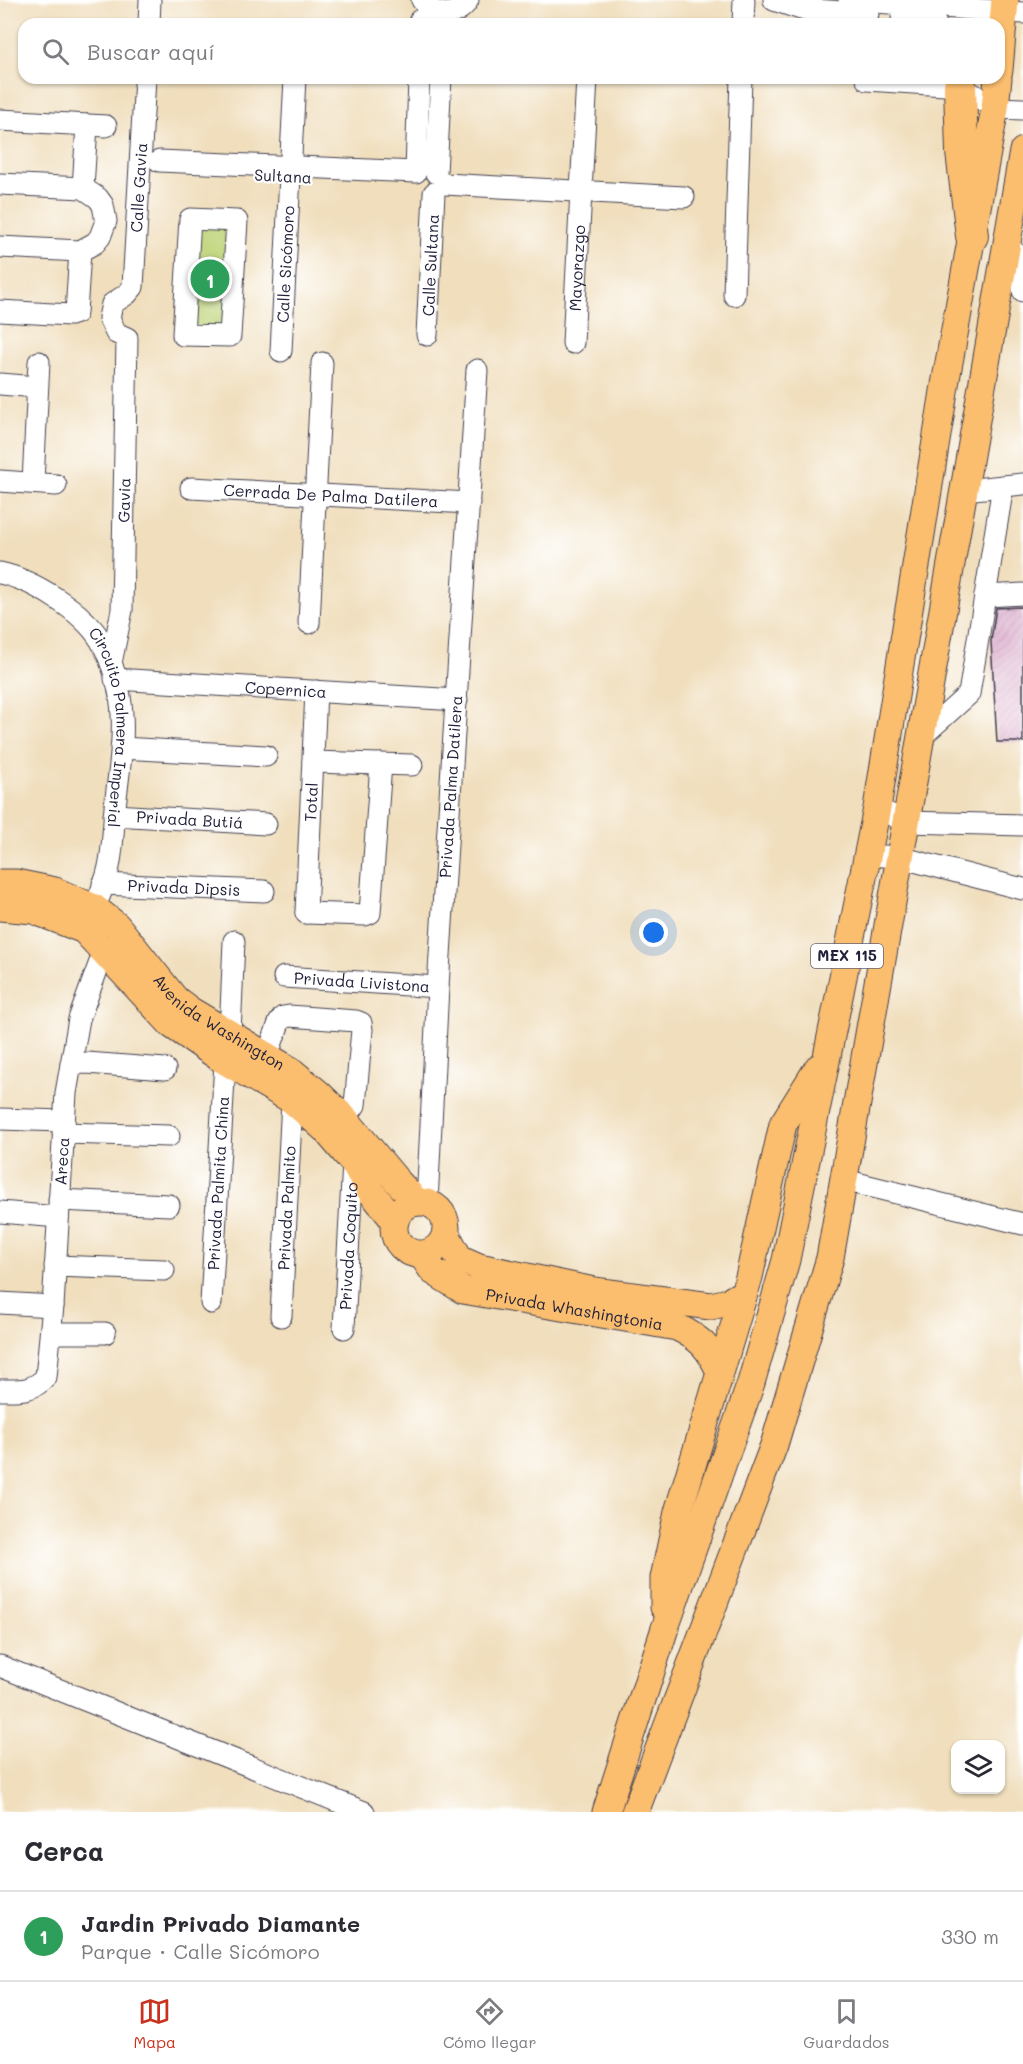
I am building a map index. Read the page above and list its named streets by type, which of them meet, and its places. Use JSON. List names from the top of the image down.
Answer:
{
  "streets": {
    "main road": ["MEX 115", "Avenida Washington", "Privada Whashingtonia"],
    "street": [
      "Sultana",
      "Calle Gavia",
      "Calle Sicómoro",
      "Calle Sultana",
      "Mayorazgo",
      "Cerrada De Palma Datilera",
      "Gavia",
      "Copernica",
      "Circuito Palmera Imperial",
      "Privada Palma Datilera",
      "Total",
      "Privada Butiá",
      "Privada Dipsis",
      "Privada Livistona",
      "Areca",
      "Privada Palmita China",
      "Privada Palmito",
      "Privada Coquito"
    ]
  },
  "crossings": [
    ["Sultana", "Calle Gavia"],
    ["Sultana", "Calle Sicómoro"],
    ["Sultana", "Calle Sultana"],
    ["Sultana", "Mayorazgo"],
    ["Calle Gavia", "Gavia"],
    ["Cerrada De Palma Datilera", "Privada Palma Datilera"],
    ["Gavia", "Copernica"],
    ["Gavia", "Circuito Palmera Imperial"],
    ["Copernica", "Circuito Palmera Imperial"],
    ["Copernica", "Privada Palma Datilera"],
    ["Copernica", "Total"],
    ["Circuito Palmera Imperial", "Privada Butiá"],
    ["Circuito Palmera Imperial", "Privada Dipsis"],
    ["Circuito Palmera Imperial", "Avenida Washington"],
    ["Privada Palma Datilera", "Privada Livistona"],
    ["Privada Palma Datilera", "Avenida Washington"],
    ["Privada Palma Datilera", "Privada Whashingtonia"],
    ["Privada Dipsis", "Avenida Washington"],
    ["Avenida Washington", "Areca"],
    ["Avenida Washington", "Privada Palmita China"],
    ["Avenida Washington", "Privada Palmito"],
    ["Avenida Washington", "Privada Coquito"],
    ["Avenida Washington", "Privada Whashingtonia"]
  ],
  "page": {
    "search": "Buscar aquí",
    "pins": "1",
    "heading": "Cerca",
    "list": [
      {
        "mark": "1",
        "name": "Jardin Privado Diamante",
        "note": "Parque · Calle Sicómoro",
        "value": "330 m"
      }
    ],
    "nav": ["Mapa", "Cómo llegar", "Guardados"]
  }
}
